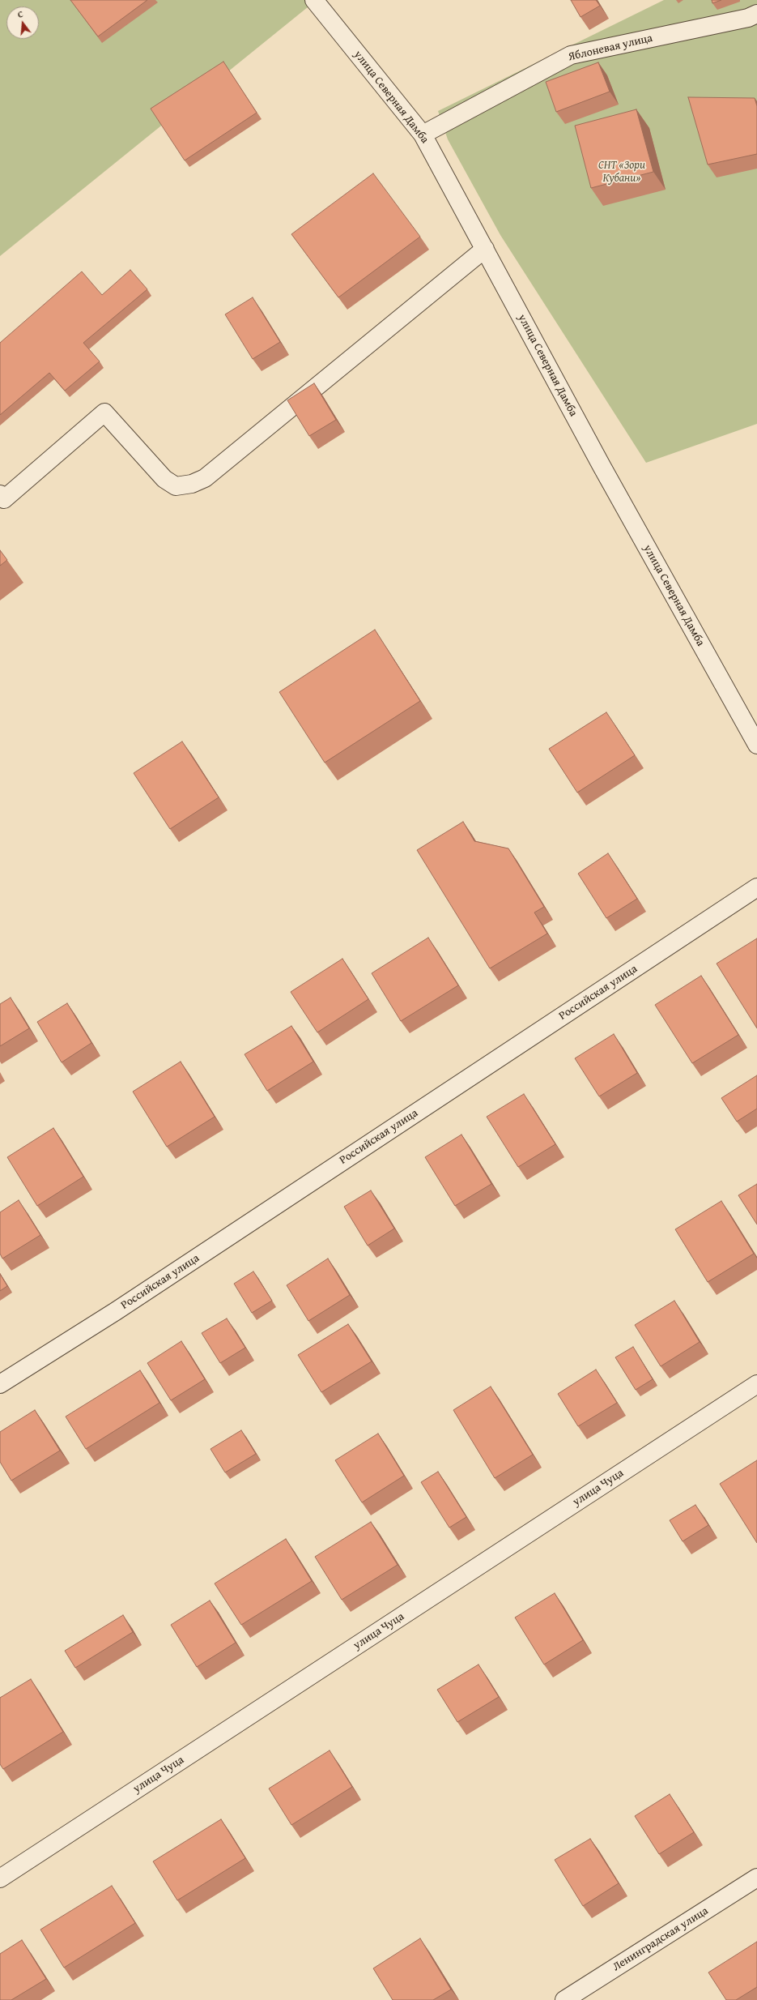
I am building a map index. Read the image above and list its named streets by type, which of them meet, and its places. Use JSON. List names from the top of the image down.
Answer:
{
  "streets": {
    "street": [
      "Яблоневая улица",
      "улица Северная Дамба",
      "Российская улица",
      "улица Чуца",
      "Ленинградская улица"
    ]
  },
  "crossings": [
    ["Яблоневая улица", "улица Северная Дамба"]
  ],
  "parks": ["СНТ «Зори Кубани»"],
  "north": "top"
}
